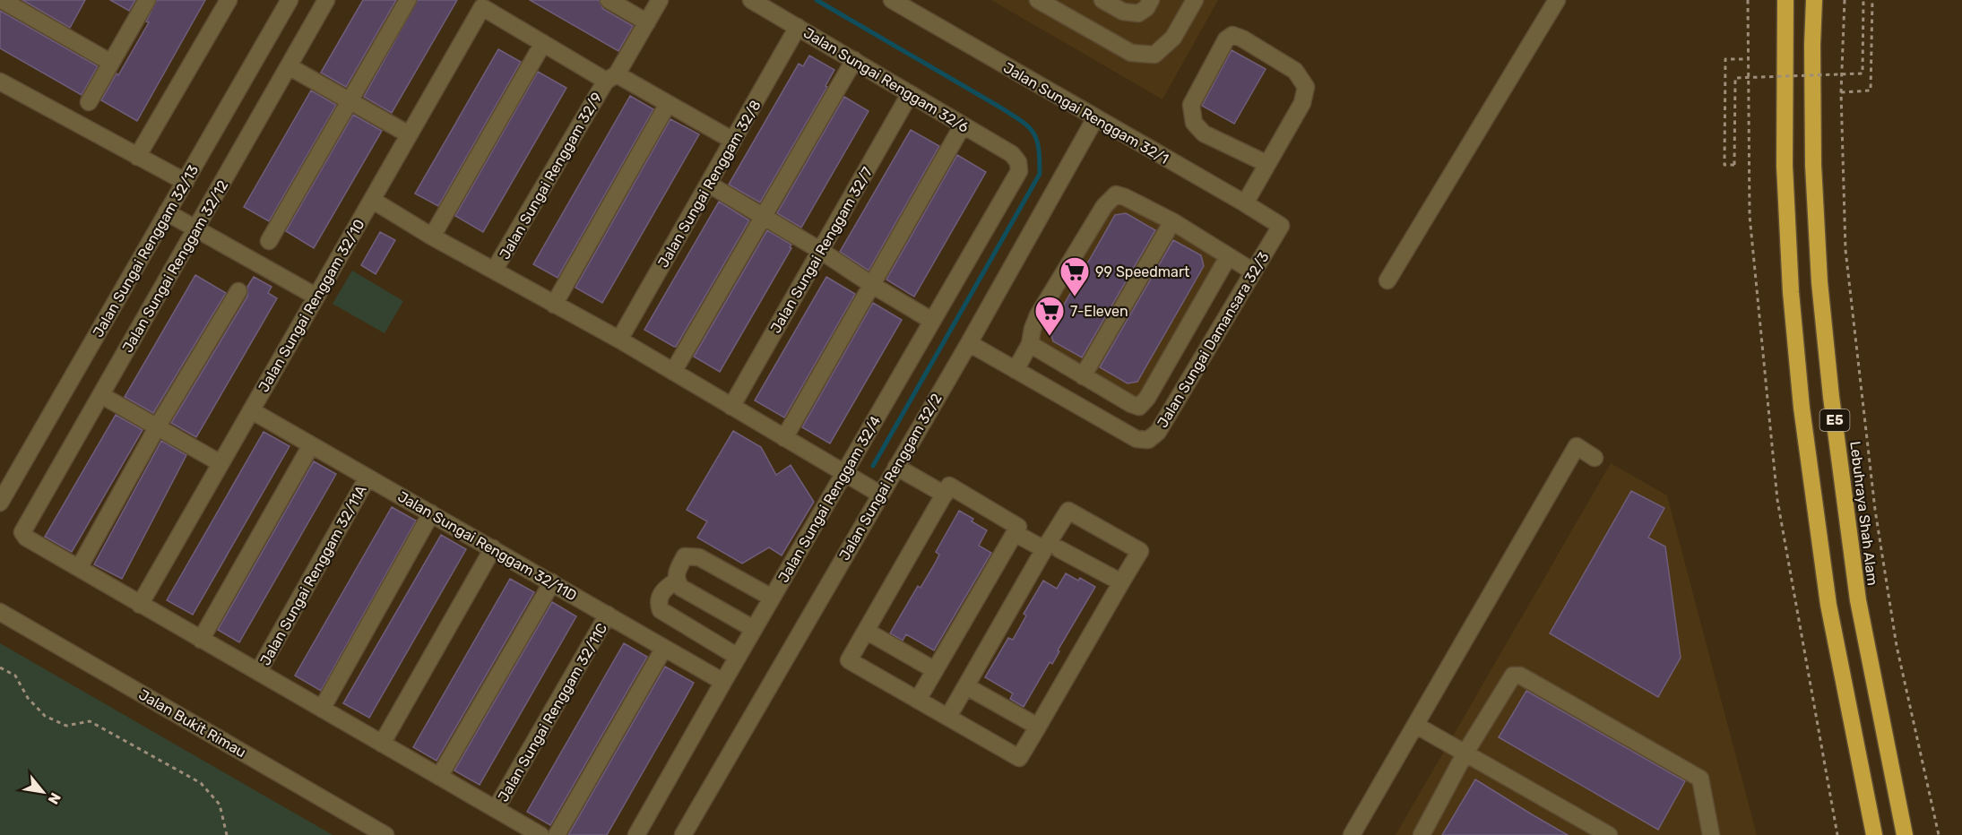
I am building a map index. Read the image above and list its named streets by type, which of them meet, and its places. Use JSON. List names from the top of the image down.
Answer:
{
  "streets": {
    "highway": ["E5", "Lebuhraya Shah Alam"],
    "street": [
      "Jalan Sungai Renggam 32/6",
      "Jalan Sungai Renggam 32/1",
      "Jalan Sungai Renggam 32/9",
      "Jalan Sungai Renggam 32/8",
      "Jalan Sungai Renggam 32/7",
      "Jalan Sungai Renggam 32/13",
      "Jalan Sungai Renggam 32/12",
      "Jalan Sungai Renggam 32/10",
      "Jalan Sungai Damansara 32/3",
      "Jalan Sungai Renggam 32/2",
      "Jalan Sungai Renggam 32/4",
      "Jalan Sungai Renggam 32/11D",
      "Jalan Sungai Renggam 32/11A",
      "Jalan Sungai Renggam 32/11C",
      "Jalan Bukit Rimau"
    ]
  },
  "crossings": [
    ["Jalan Sungai Renggam 32/6", "Jalan Sungai Renggam 32/8"],
    ["Jalan Sungai Renggam 32/6", "Jalan Sungai Renggam 32/7"],
    ["Jalan Sungai Renggam 32/6", "Jalan Sungai Renggam 32/4"],
    ["Jalan Sungai Renggam 32/1", "Jalan Sungai Damansara 32/3"],
    ["Jalan Sungai Renggam 32/1", "Jalan Sungai Renggam 32/2"],
    ["Jalan Sungai Renggam 32/10", "Jalan Sungai Renggam 32/11D"],
    ["Jalan Sungai Damansara 32/3", "Jalan Sungai Renggam 32/2"],
    ["Jalan Sungai Renggam 32/4", "Jalan Sungai Renggam 32/11D"],
    ["Jalan Sungai Renggam 32/11D", "Jalan Sungai Renggam 32/11A"],
    ["Jalan Sungai Renggam 32/11D", "Jalan Sungai Renggam 32/11C"]
  ],
  "places": {
    "supermarket": ["99 Speedmart", "7-Eleven"]
  },
  "north": "bottom right"
}
